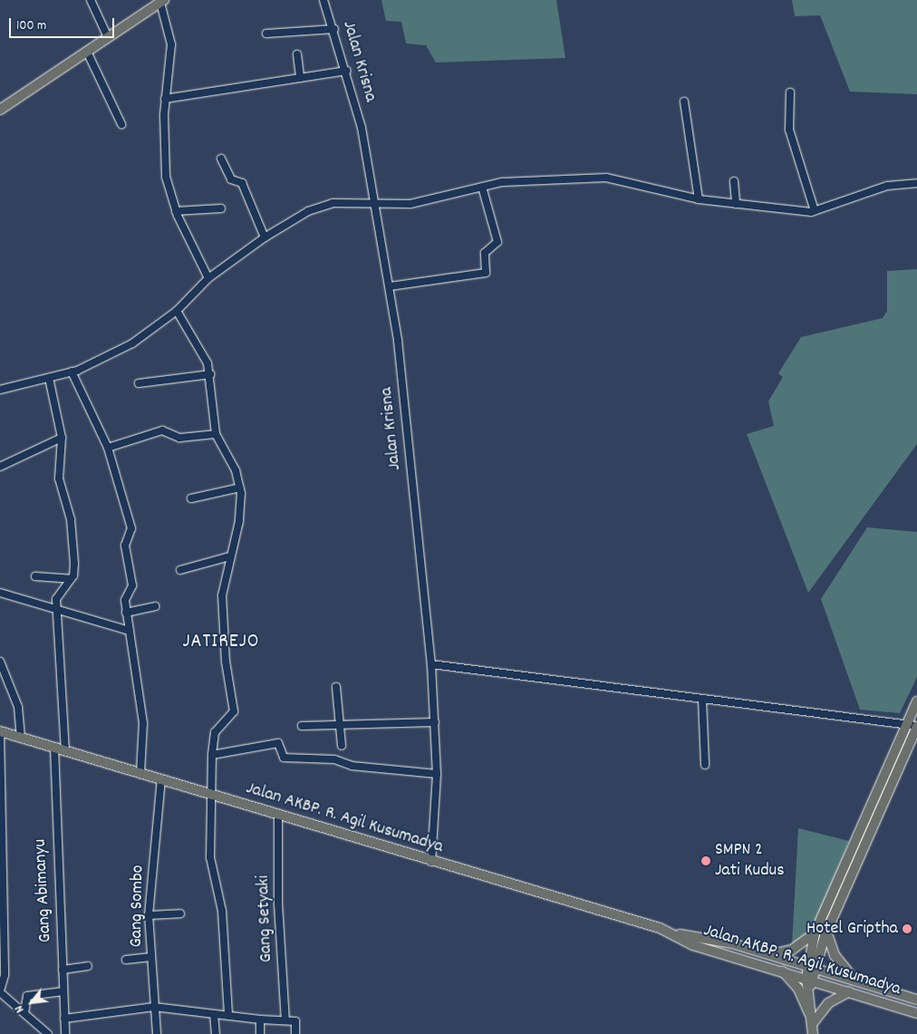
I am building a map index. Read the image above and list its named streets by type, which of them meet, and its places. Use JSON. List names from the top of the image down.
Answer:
{
  "streets": {
    "main road": ["Jalan AKBP. R. Agil Kusumadya"],
    "street": [
      "Jalan Krisna",
      "Gang Abimanyu",
      "Gang Sombo",
      "Gang Setyaki"
    ]
  },
  "crossings": [
    ["Jalan Krisna", "Jalan AKBP. R. Agil Kusumadya"],
    ["Jalan AKBP. R. Agil Kusumadya", "Gang Abimanyu"],
    ["Jalan AKBP. R. Agil Kusumadya", "Gang Sombo"],
    ["Jalan AKBP. R. Agil Kusumadya", "Gang Setyaki"]
  ],
  "districts": ["JATIREJO"],
  "places": ["SMPN 2 Jati Kudus", "Hotel Griptha"],
  "scale_bar": "100 m",
  "north": "bottom left"
}
